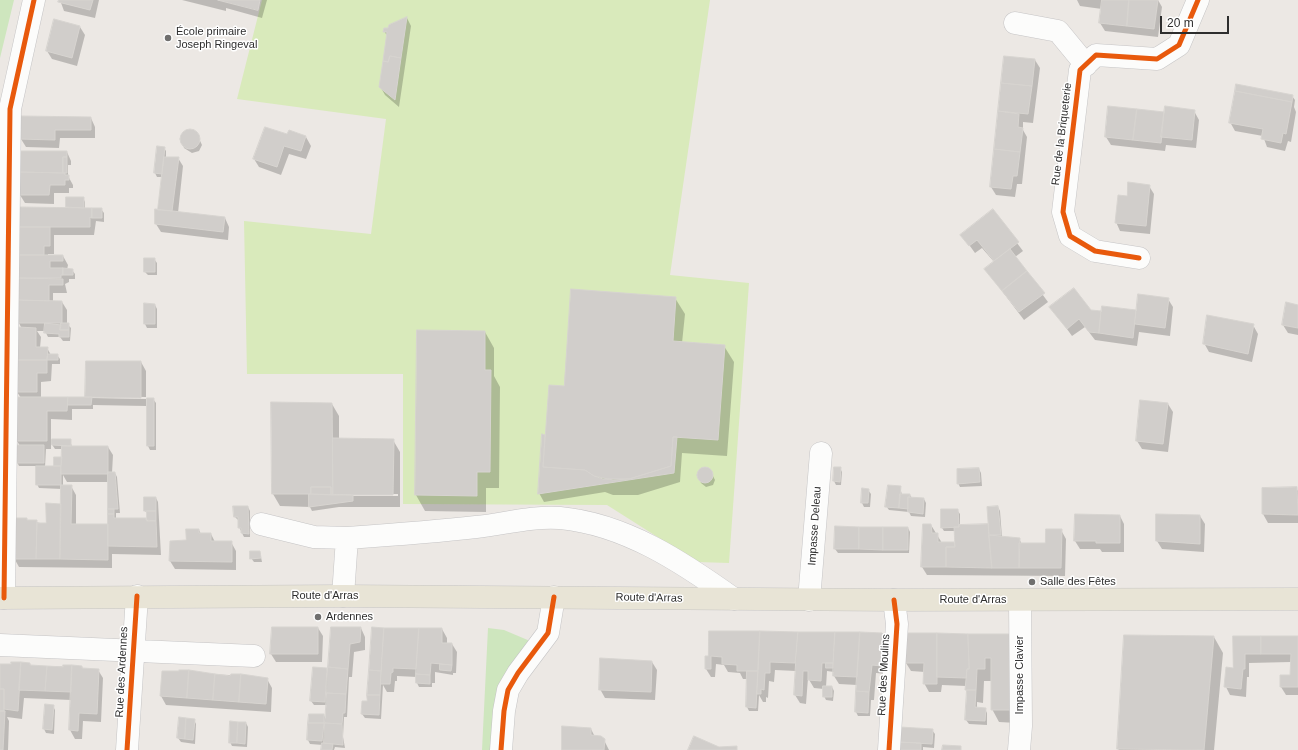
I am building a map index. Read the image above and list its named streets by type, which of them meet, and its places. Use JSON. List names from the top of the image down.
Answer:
{
  "streets": {
    "main road": ["Route d'Arras"],
    "street": [
      "Rue de la Briqueterie",
      "Impasse Deleau",
      "Rue des Ardennes",
      "Rue des Moulins",
      "Impasse Clavier"
    ]
  },
  "crossings": [
    ["Impasse Deleau", "Route d'Arras"],
    ["Route d'Arras", "Rue des Ardennes"],
    ["Route d'Arras", "Rue des Moulins"],
    ["Route d'Arras", "Impasse Clavier"]
  ],
  "places": ["École primaire Joseph Ringeval", "Salle des Fêtes", "Ardennes"],
  "scale_bar": "20 m"
}
